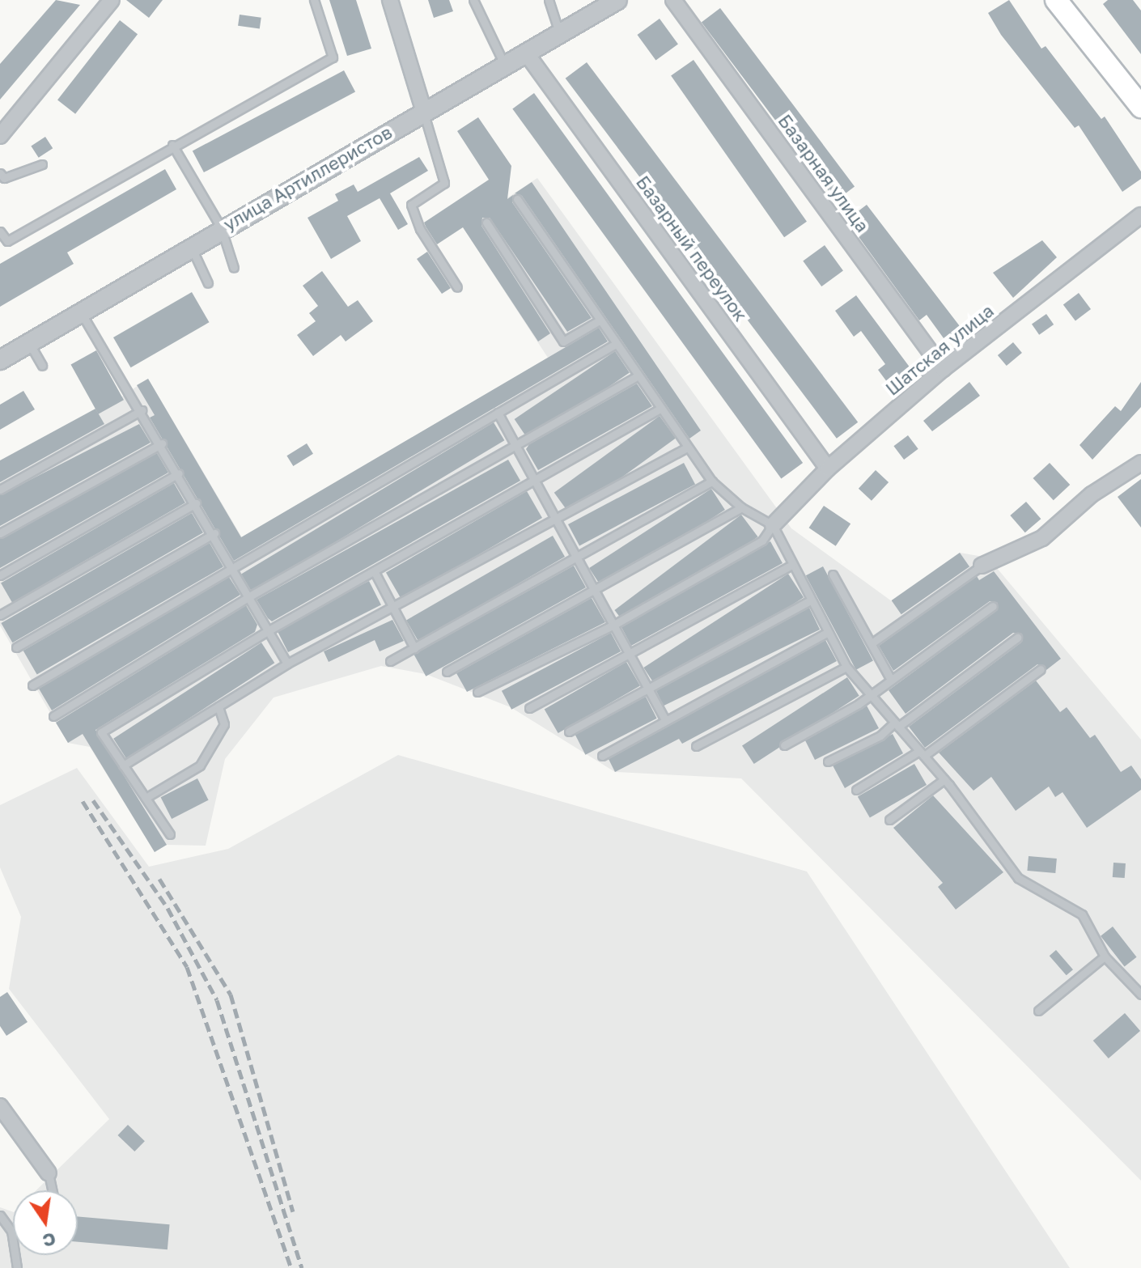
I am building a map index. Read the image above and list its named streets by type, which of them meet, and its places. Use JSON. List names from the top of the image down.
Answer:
{
  "streets": {
    "street": [
      "Базарная улица",
      "улица Артиллеристов",
      "Базарный переулок",
      "Шатская улица"
    ]
  },
  "crossings": [
    ["Базарная улица", "Шатская улица"],
    ["улица Артиллеристов", "Базарный переулок"],
    ["Базарный переулок", "Шатская улица"]
  ],
  "north": "bottom"
}
